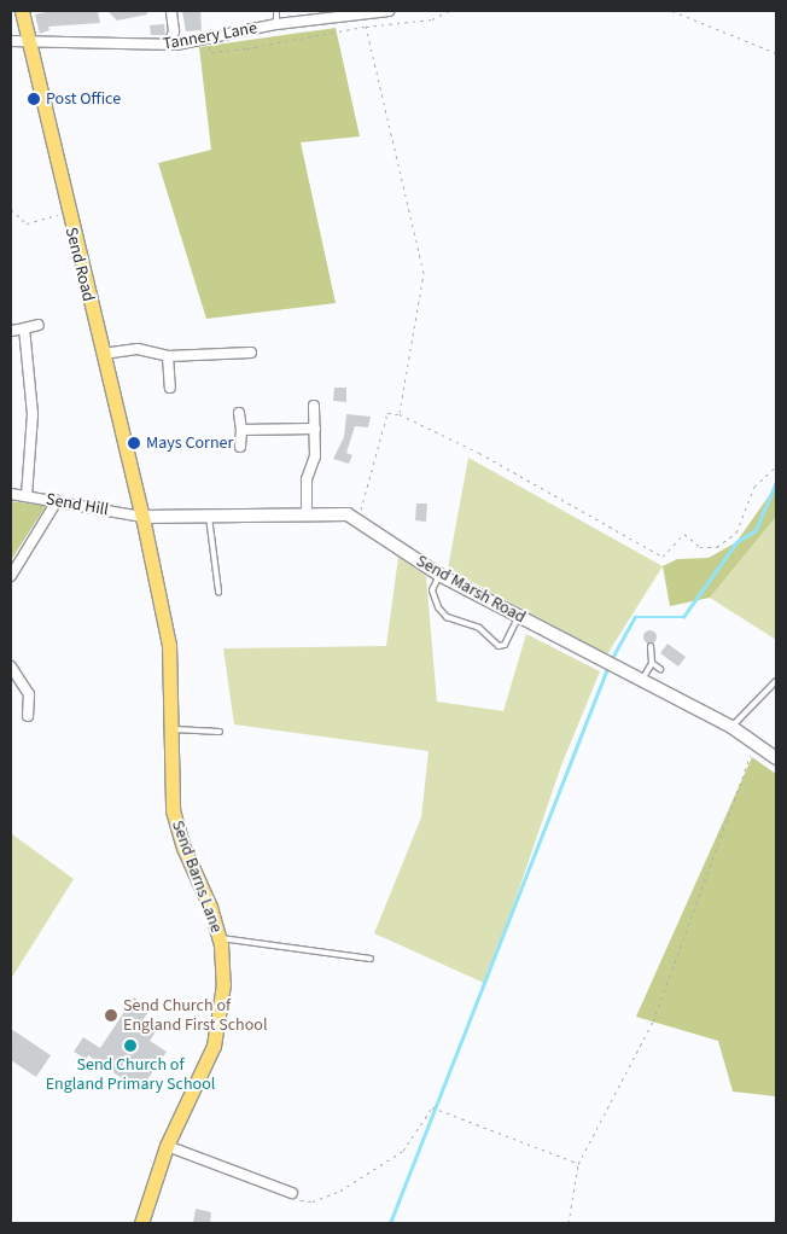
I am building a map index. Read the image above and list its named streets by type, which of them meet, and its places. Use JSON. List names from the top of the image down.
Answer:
{
  "streets": {
    "main road": ["Send Road", "Send Marsh Road", "Send Barns Lane"],
    "street": ["Tannery Lane", "Send Hill"]
  },
  "crossings": [
    ["Tannery Lane", "Send Road"],
    ["Send Road", "Send Hill"],
    ["Send Road", "Send Marsh Road"],
    ["Send Road", "Send Barns Lane"],
    ["Send Hill", "Send Marsh Road"],
    ["Send Hill", "Send Barns Lane"],
    ["Send Marsh Road", "Send Barns Lane"]
  ],
  "places": [
    "Post Office",
    "Mays Corner",
    "Send Church of England First School",
    "Send Church of England Primary School"
  ]
}
